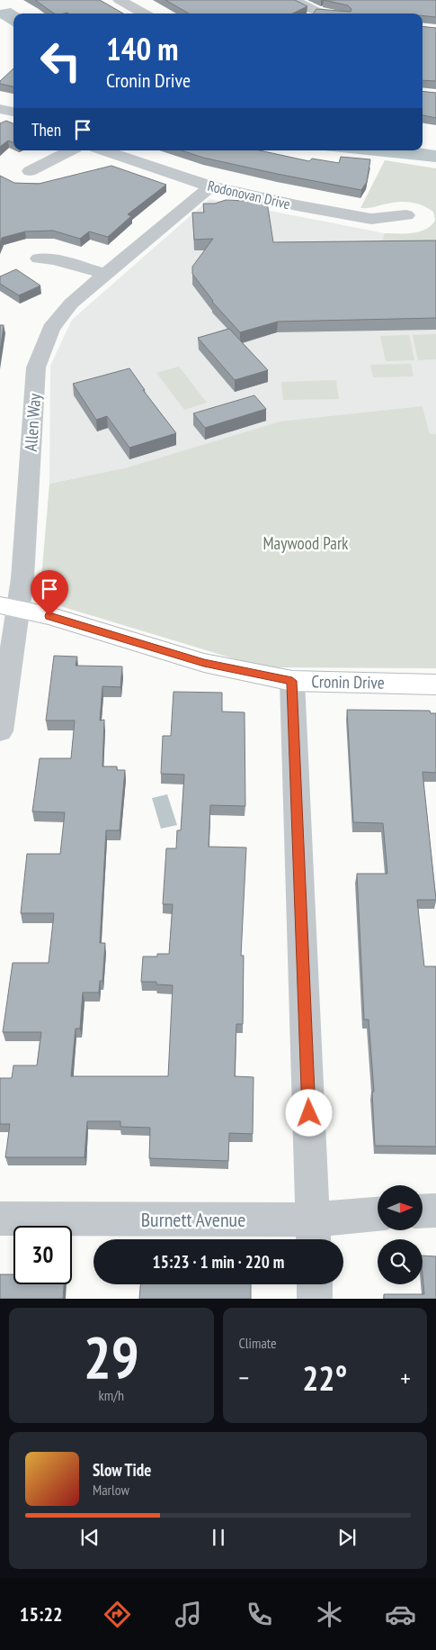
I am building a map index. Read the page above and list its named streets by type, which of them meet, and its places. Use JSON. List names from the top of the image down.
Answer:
{
  "streets": {
    "street": [
      "Rodonovan Drive",
      "Allen Way",
      "Cronin Drive",
      "Burnett Avenue"
    ]
  },
  "crossings": [
    ["Rodonovan Drive", "Allen Way"],
    ["Allen Way", "Cronin Drive"]
  ],
  "parks": ["Maywood Park"],
  "north": "right",
  "page": {
    "turn": ["140 m", "Cronin Drive"],
    "then": "Then",
    "limit": "30",
    "trip": "15:23 · 1 min · 220 m",
    "tile": [
      ["29", "km/h"],
      "Climate"
    ],
    "heat": ["−", "22°", "+"],
    "song": ["Slow Tide", "Marlow"],
    "tabs": "15:22"
  }
}
